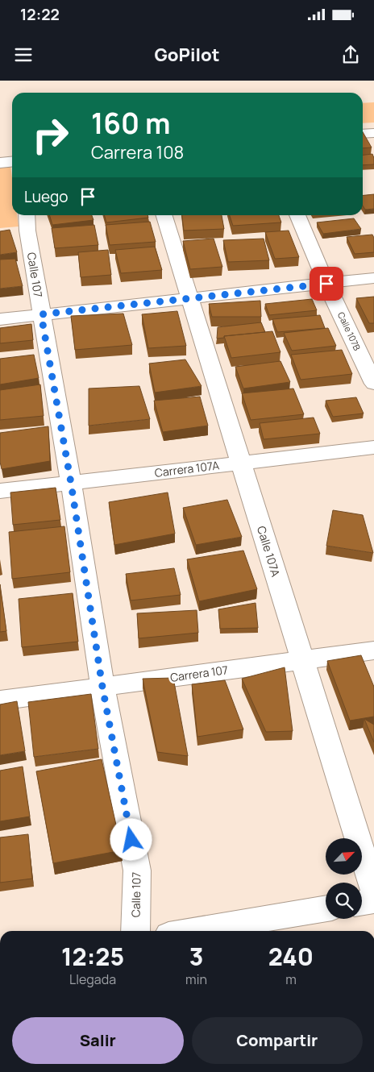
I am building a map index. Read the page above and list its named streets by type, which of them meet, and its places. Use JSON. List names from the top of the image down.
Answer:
{
  "streets": {
    "street": [
      "Calle 107",
      "Calle 107B",
      "Carrera 107A",
      "Calle 107A",
      "Carrera 107"
    ]
  },
  "crossings": [
    ["Calle 107", "Carrera 107A"],
    ["Calle 107", "Carrera 107"],
    ["Carrera 107A", "Calle 107A"],
    ["Calle 107A", "Carrera 107"]
  ],
  "north": "top right",
  "page": {
    "status": "12:22",
    "header": "GoPilot",
    "turn": ["160 m", "Carrera 108"],
    "then": "Luego",
    "eta": [
      "12:25",
      "Llegada",
      "3",
      "min",
      "240",
      "m"
    ],
    "buttons": ["Salir", "Compartir"]
  }
}
